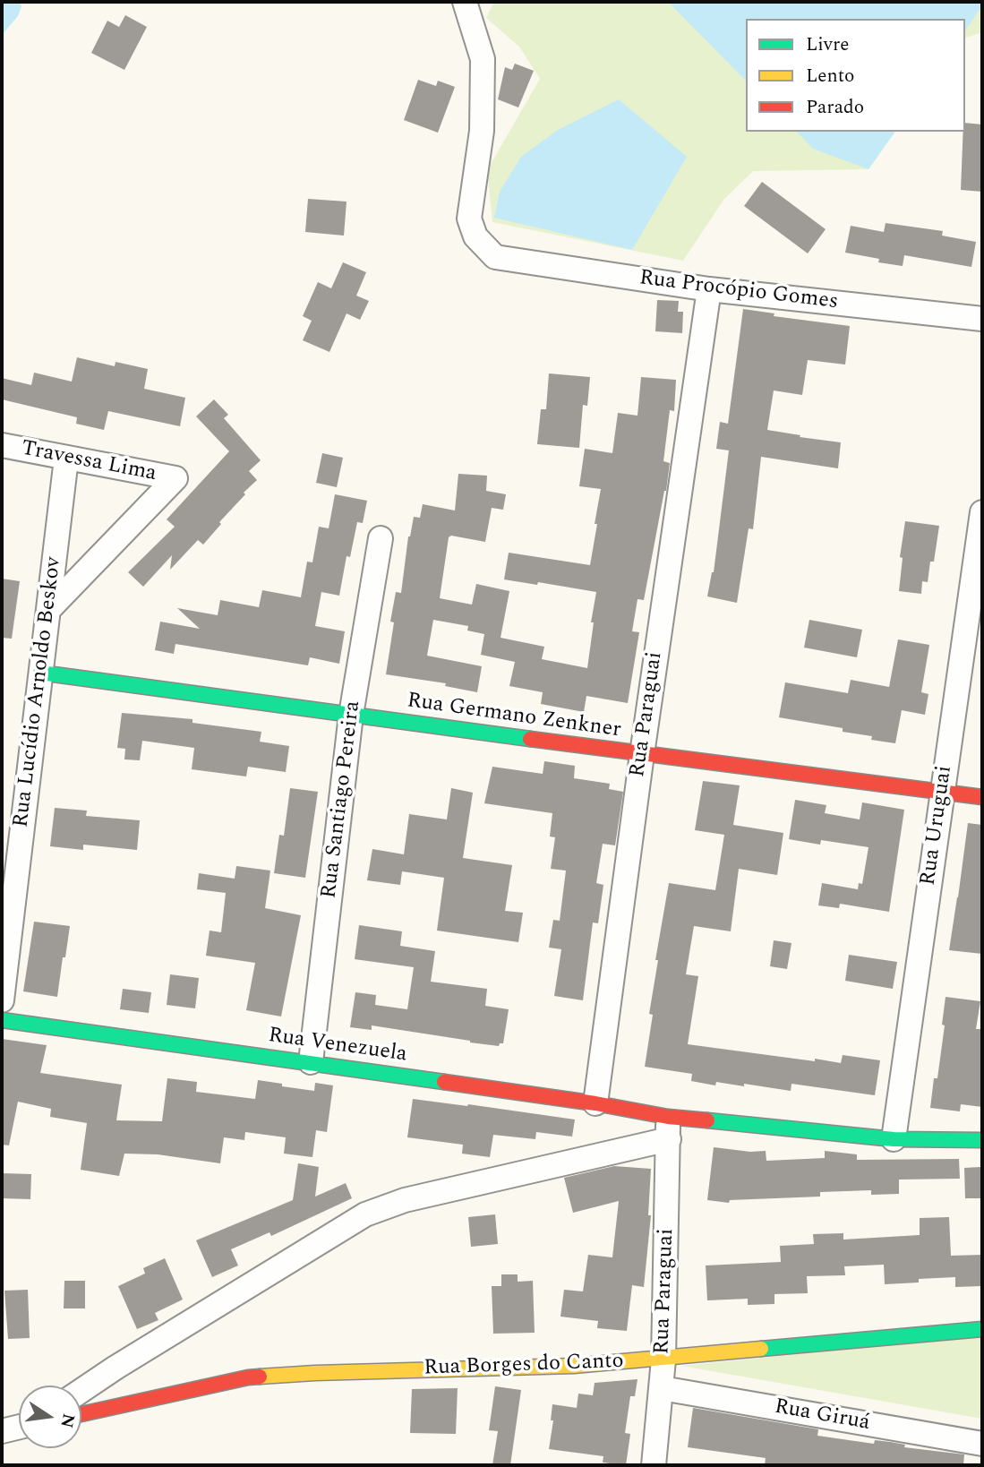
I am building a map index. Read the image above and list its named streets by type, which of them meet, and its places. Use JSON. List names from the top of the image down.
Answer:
{
  "streets": {
    "street": [
      "Rua Procópio Gomes",
      "Travessa Lima",
      "Rua Lucídio Arnoldo Beskov",
      "Rua Paraguai",
      "Rua Germano Zenkner",
      "Rua Santiago Pereira",
      "Rua Uruguai",
      "Rua Venezuela",
      "Rua Borges do Canto",
      "Rua Giruá"
    ]
  },
  "crossings": [
    ["Rua Procópio Gomes", "Rua Paraguai"],
    ["Travessa Lima", "Rua Lucídio Arnoldo Beskov"],
    ["Rua Lucídio Arnoldo Beskov", "Rua Germano Zenkner"],
    ["Rua Paraguai", "Rua Germano Zenkner"],
    ["Rua Paraguai", "Rua Venezuela"],
    ["Rua Paraguai", "Rua Borges do Canto"],
    ["Rua Paraguai", "Rua Giruá"],
    ["Rua Germano Zenkner", "Rua Santiago Pereira"],
    ["Rua Germano Zenkner", "Rua Uruguai"],
    ["Rua Santiago Pereira", "Rua Venezuela"],
    ["Rua Uruguai", "Rua Venezuela"]
  ],
  "legend": ["Livre", "Lento", "Parado"],
  "north": "right"
}
